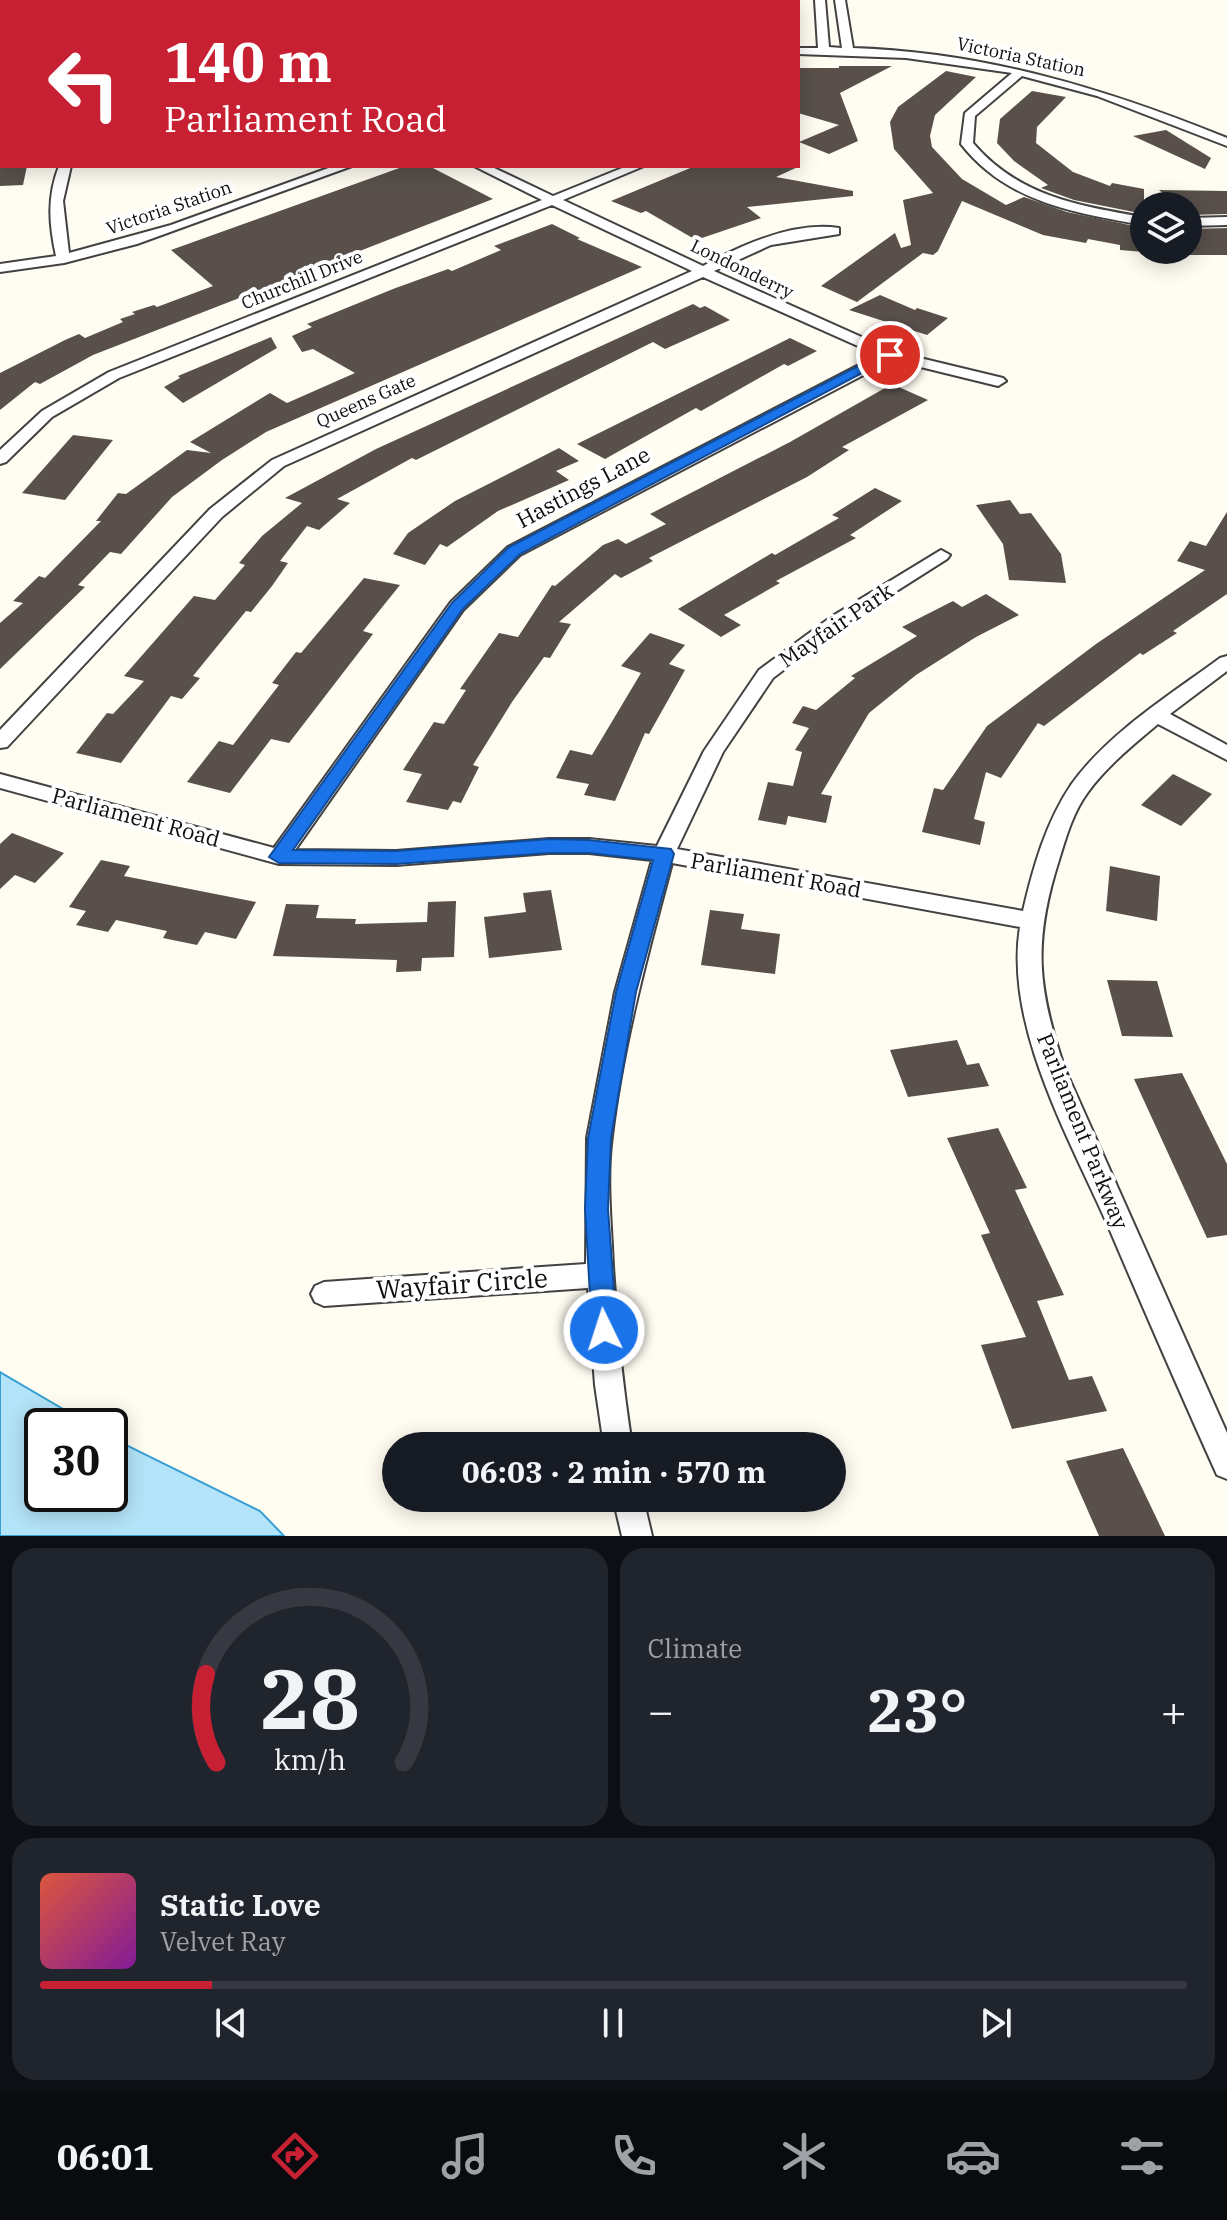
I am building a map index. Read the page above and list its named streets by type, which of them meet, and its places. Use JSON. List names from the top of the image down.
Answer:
{
  "streets": {
    "street": [
      "Victoria Station",
      "Londonderry",
      "Churchill Drive",
      "Queens Gate",
      "Hastings Lane",
      "Mayfair Park",
      "Parliament Road",
      "Parliament Parkway",
      "Wayfair Circle"
    ]
  },
  "crossings": [
    ["Londonderry", "Churchill Drive"],
    ["Londonderry", "Queens Gate"],
    ["Londonderry", "Hastings Lane"],
    ["Hastings Lane", "Parliament Road"],
    ["Mayfair Park", "Parliament Road"],
    ["Mayfair Park", "Wayfair Circle"],
    ["Parliament Road", "Parliament Parkway"]
  ],
  "page": {
    "turn": ["140 m", "Parliament Road"],
    "limit": "30",
    "trip": "06:03 · 2 min · 570 m",
    "tile": "Climate",
    "heat": ["−", "23°", "+"],
    "song": ["Static Love", "Velvet Ray"],
    "tabs": "06:01",
    "gauge": ["28", "km/h"]
  }
}
